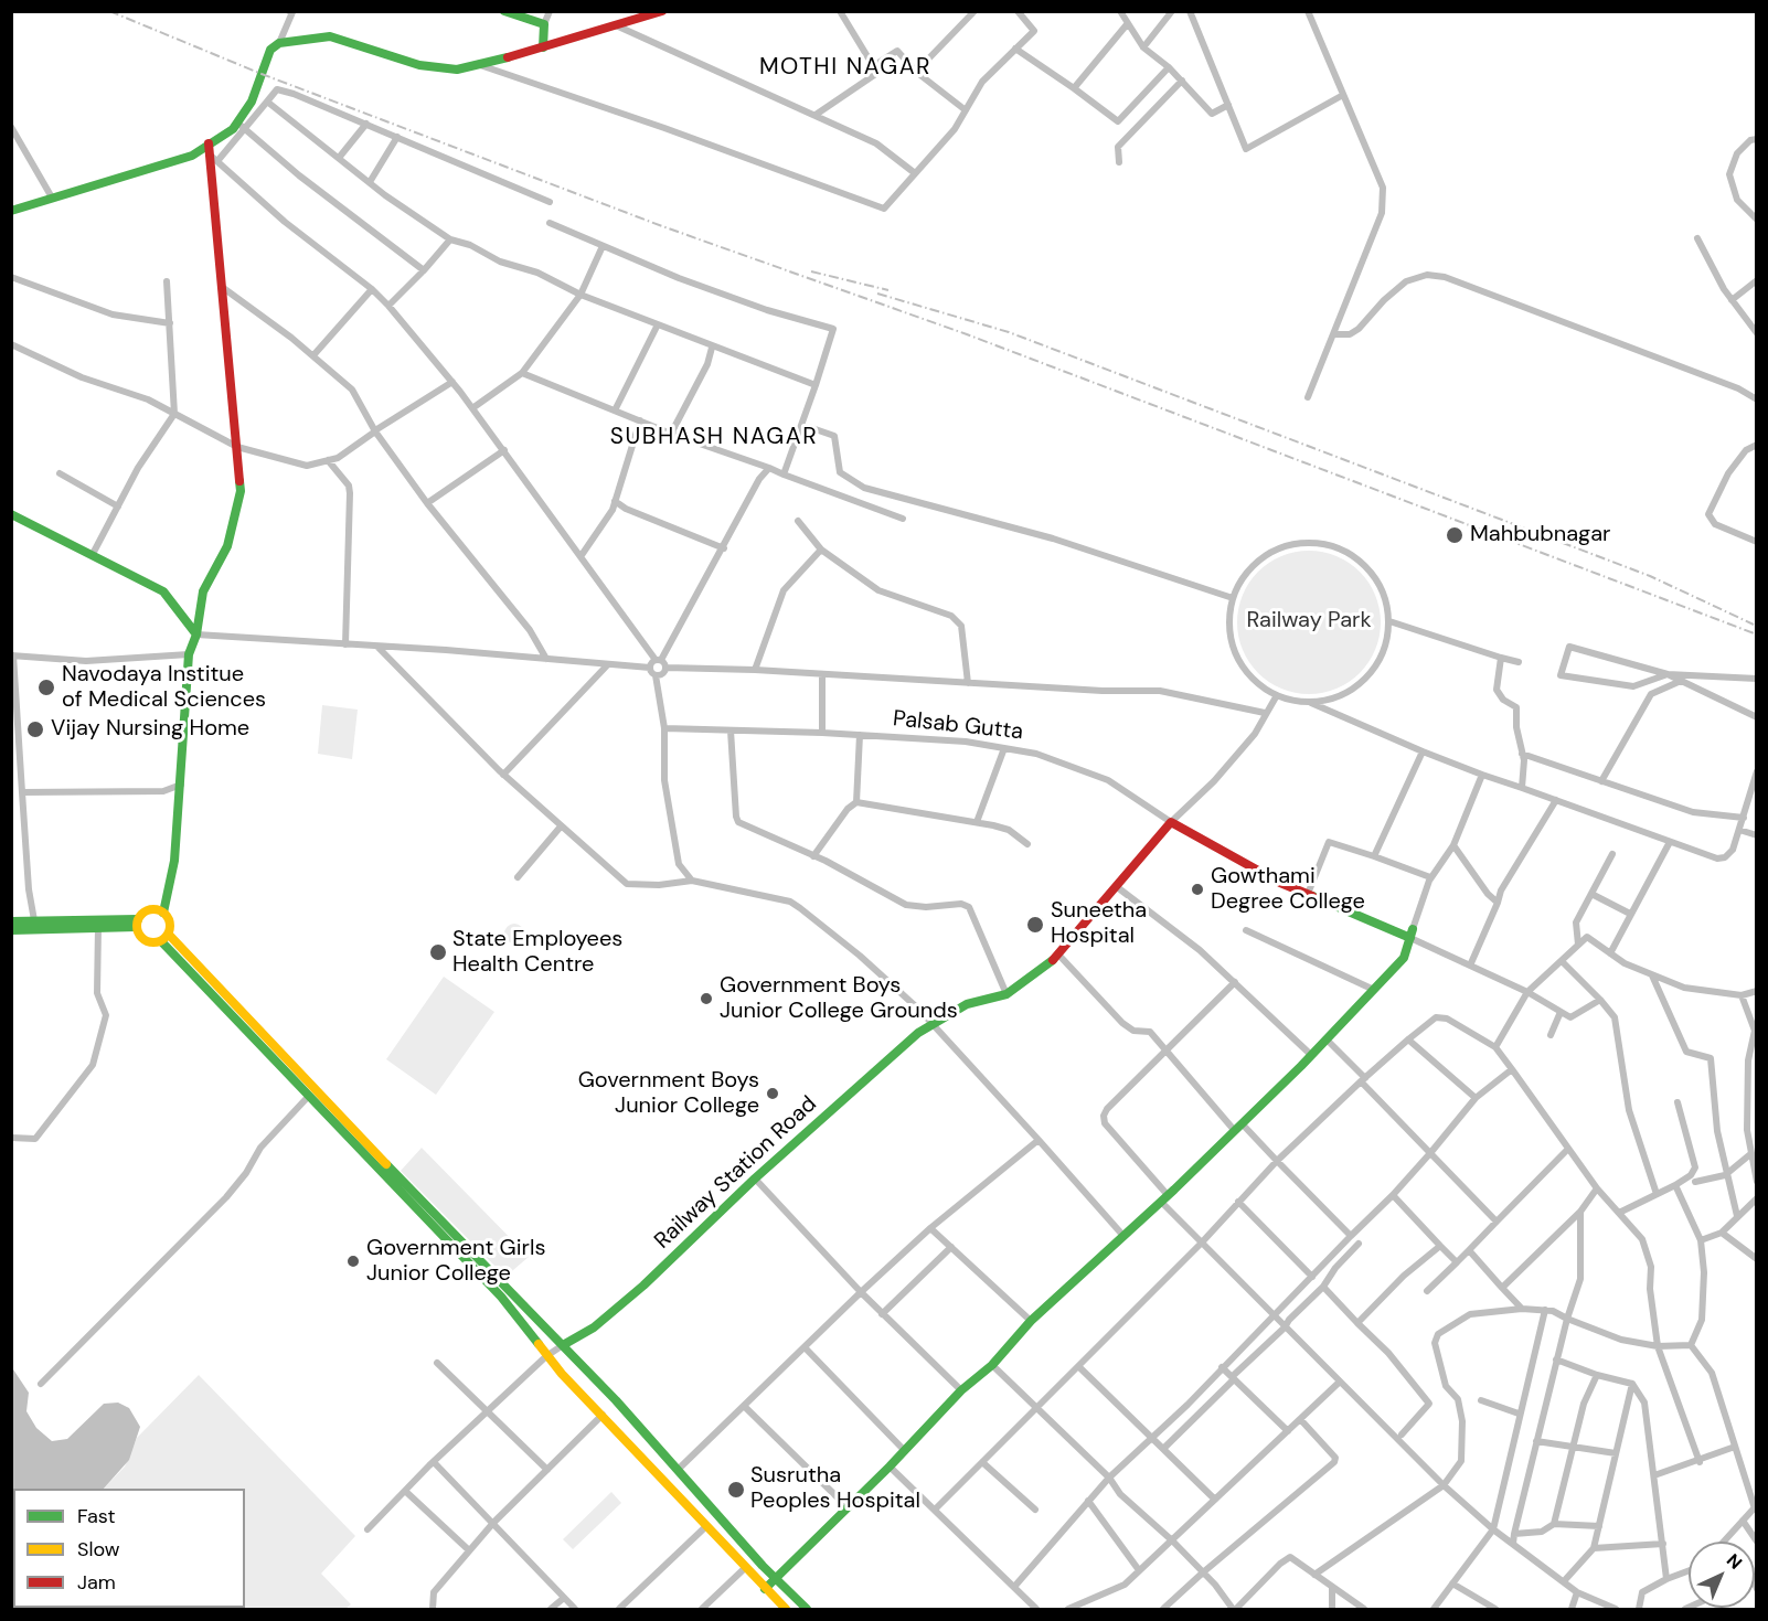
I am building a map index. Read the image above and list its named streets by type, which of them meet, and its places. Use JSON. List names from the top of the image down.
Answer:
{
  "streets": {
    "main road": ["Railway Station Road"],
    "street": ["Palsab Gutta"]
  },
  "districts": ["MOTHI NAGAR", "SUBHASH NAGAR"],
  "parks": ["Railway Park"],
  "places": [
    "Mahbubnagar",
    "Navodaya Institue of Medical Sciences",
    "Vijay Nursing Home",
    "Gowthami Degree College",
    "Suneetha Hospital",
    "State Employees Health Centre",
    "Government Boys Junior College Grounds",
    "Government Boys Junior College",
    "Government Girls Junior College",
    "Susrutha Peoples Hospital"
  ],
  "legend": ["Fast", "Slow", "Jam"],
  "north": "top right"
}
